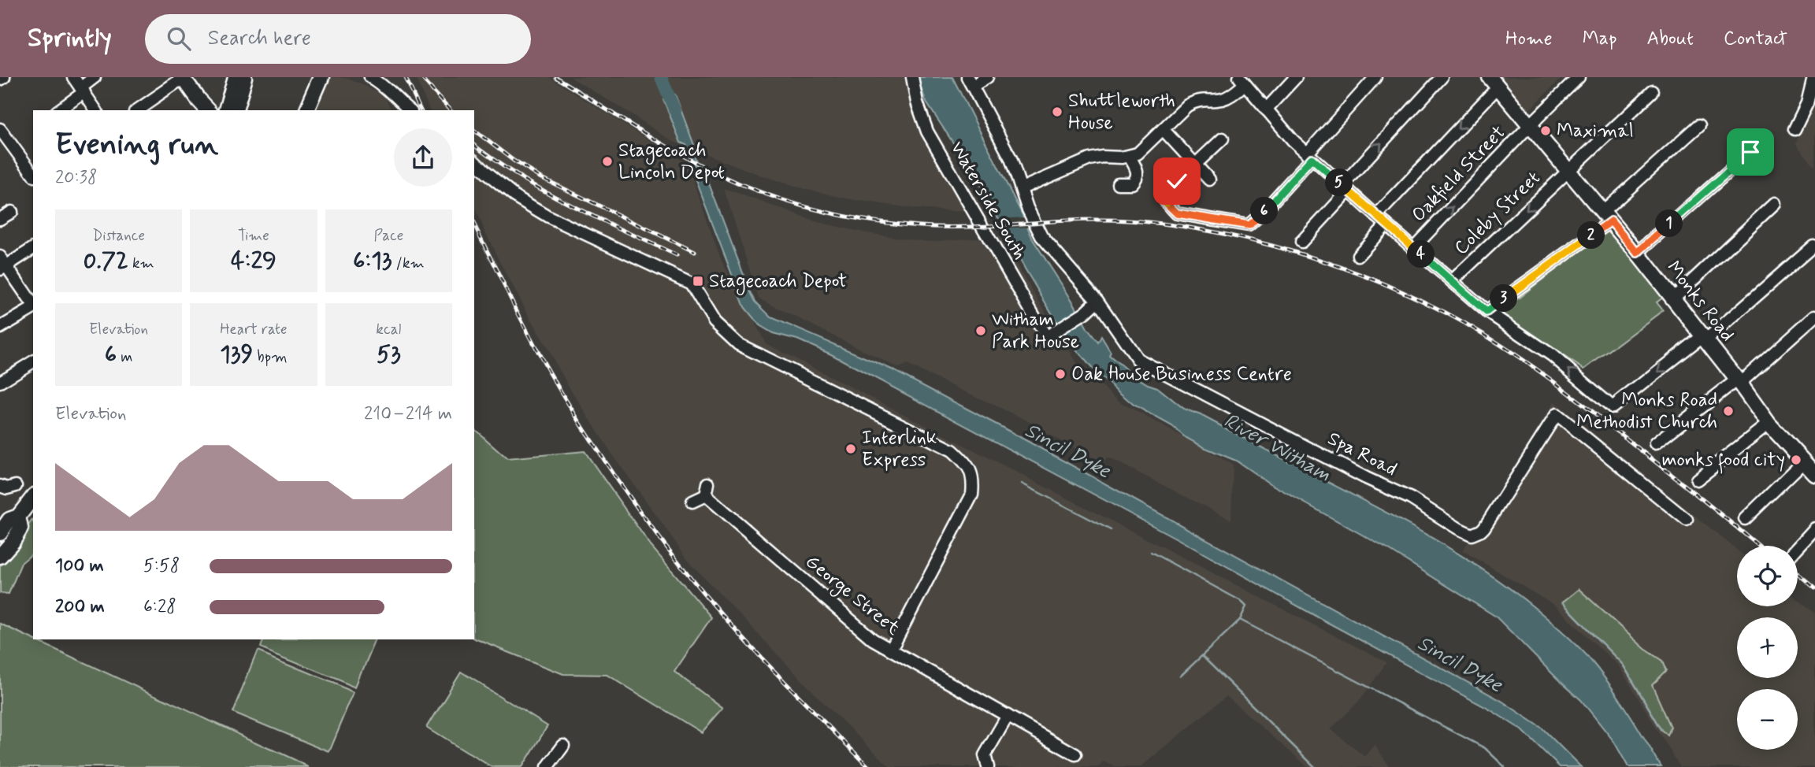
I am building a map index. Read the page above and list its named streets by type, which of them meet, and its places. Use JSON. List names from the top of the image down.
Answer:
{
  "streets": {
    "main road": ["Monks Road"],
    "street": [
      "Oakfield Street",
      "Waterside South",
      "Coleby Street",
      "Spa Road",
      "George Street"
    ]
  },
  "crossings": [
    ["Oakfield Street", "Monks Road"],
    ["Waterside South", "Spa Road"],
    ["Coleby Street", "Monks Road"]
  ],
  "water": ["River Witham", "Sincil Dyke"],
  "places": {
    "other": [
      "Shuttleworth House",
      "Maximal",
      "Stagecoach Lincoln Depot",
      "Witham Park House",
      "Oak House Business Centre",
      "Monks Road Methodist Church",
      "Interlink Express",
      "monks food city"
    ],
    "transit": ["Stagecoach Depot"]
  },
  "page": {
    "header": "Sprintly",
    "search": "Search here",
    "nav": [
      "Home",
      "Map",
      "About",
      "Contact"
    ],
    "heading": ["Evening run", "20:38"],
    "pins": [
      "5",
      "6",
      "1",
      "2",
      "4",
      "3"
    ],
    "stats": [
      ["Distance", "0.72 km"],
      ["Time", "4:29"],
      ["Pace", "6:13 /km"],
      ["Elevation", "6 m"],
      ["Heart rate", "139 bpm"],
      ["kcal", "53"]
    ],
    "chart": ["Elevation", "210–214 m"],
    "map_buttons": ["+", "−"],
    "list": [
      {
        "name": "100 m",
        "note": "5:58"
      },
      {
        "name": "200 m",
        "note": "6:28"
      }
    ]
  }
}
